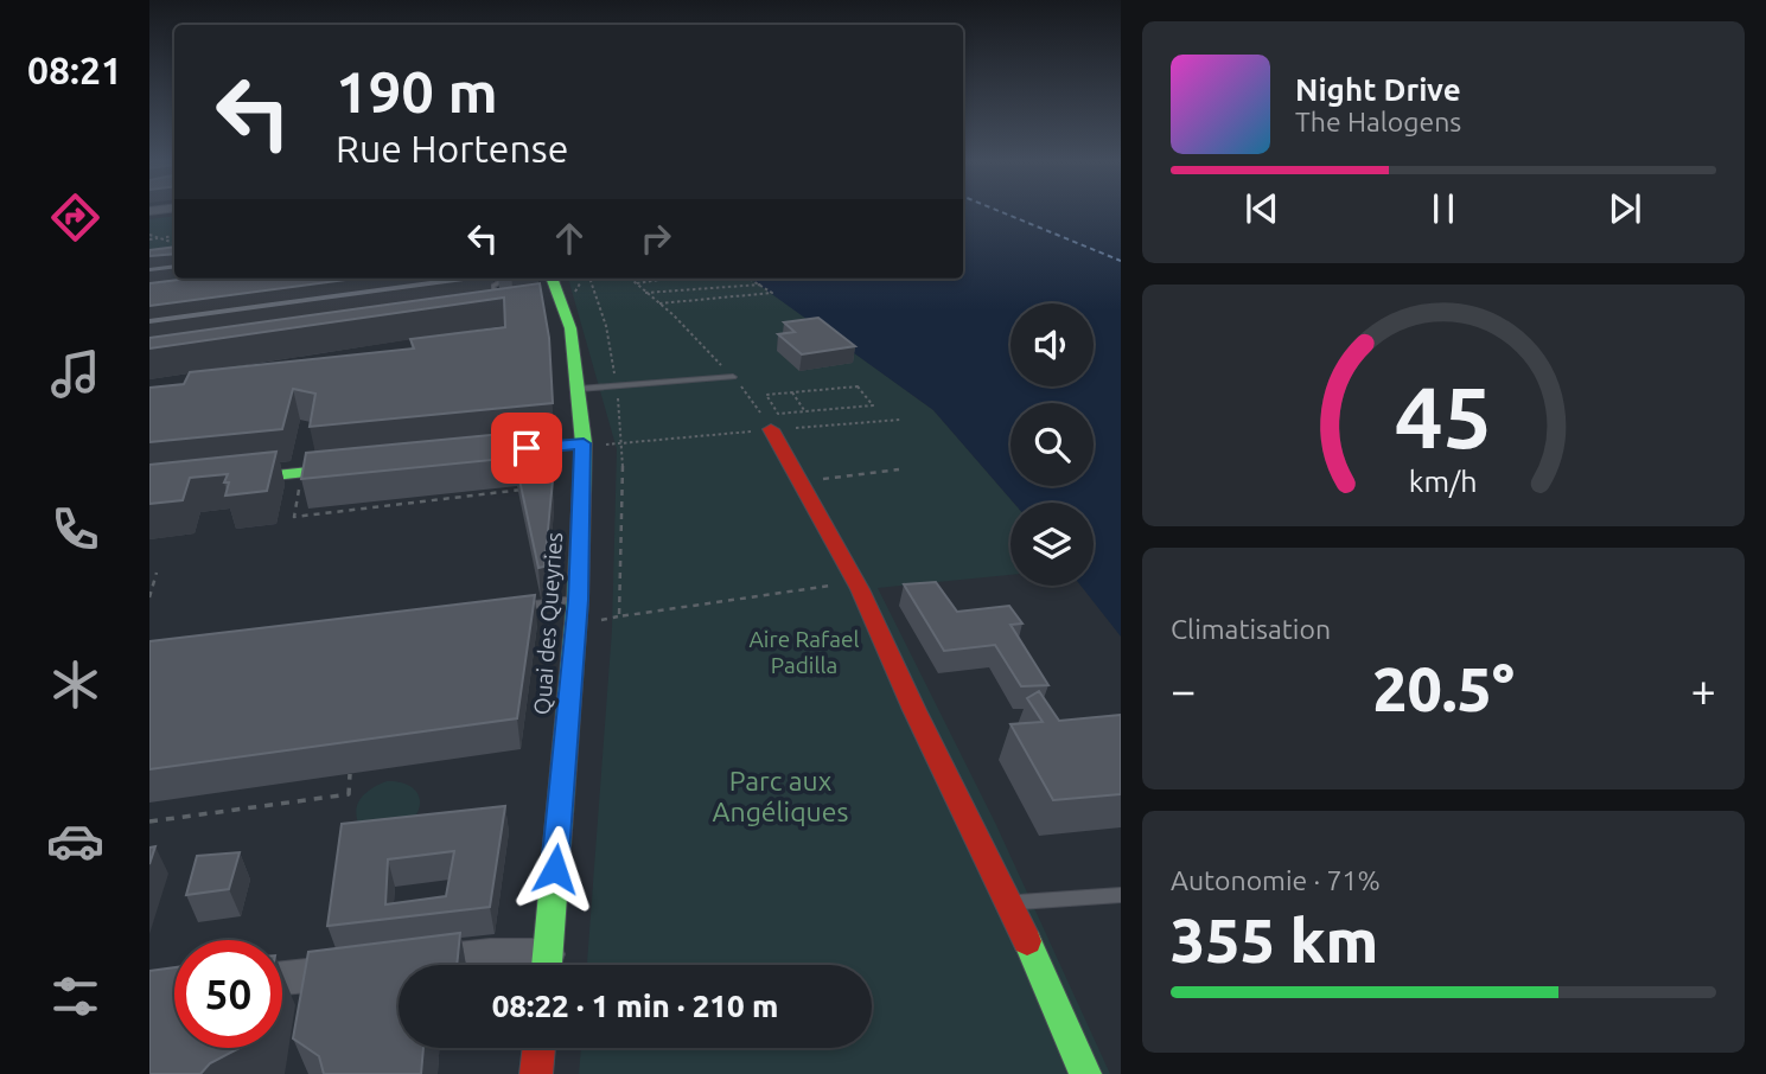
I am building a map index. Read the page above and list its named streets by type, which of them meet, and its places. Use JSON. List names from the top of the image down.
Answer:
{
  "streets": {
    "main road": ["Quai des Queyries"]
  },
  "parks": ["Aire Rafael Padilla", "Parc aux Angéliques"],
  "page": {
    "tabs": "08:21",
    "turn": ["190 m", "Rue Hortense"],
    "song": ["Night Drive", "The Halogens"],
    "tile": [
      "Climatisation",
      ["Autonomie · 71%", "355 km"]
    ],
    "heat": ["−", "20.5°", "+"],
    "limit": "50",
    "trip": "08:22 · 1 min · 210 m",
    "gauge": ["45", "km/h"]
  }
}
